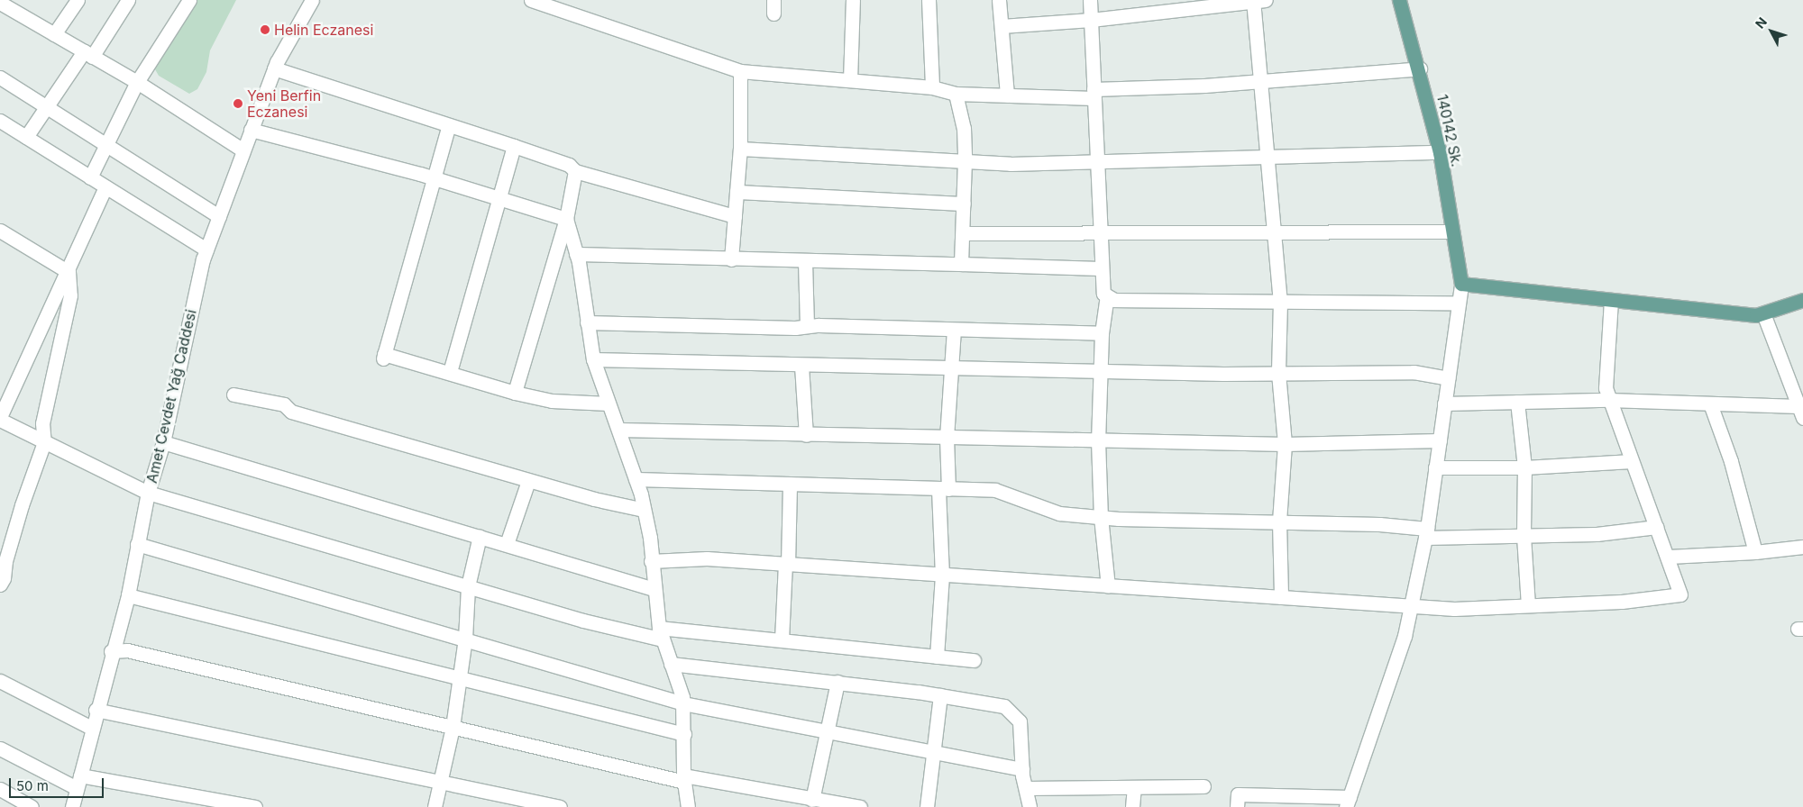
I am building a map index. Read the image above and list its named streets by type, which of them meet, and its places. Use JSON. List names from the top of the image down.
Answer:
{
  "streets": {
    "main road": ["140142 Sk."],
    "street": ["Amet Cevdet Yağ Caddesi"]
  },
  "places": ["Helin Eczanesi", "Yeni Berfin Eczanesi"],
  "scale_bar": "50 m",
  "north": "top left"
}
